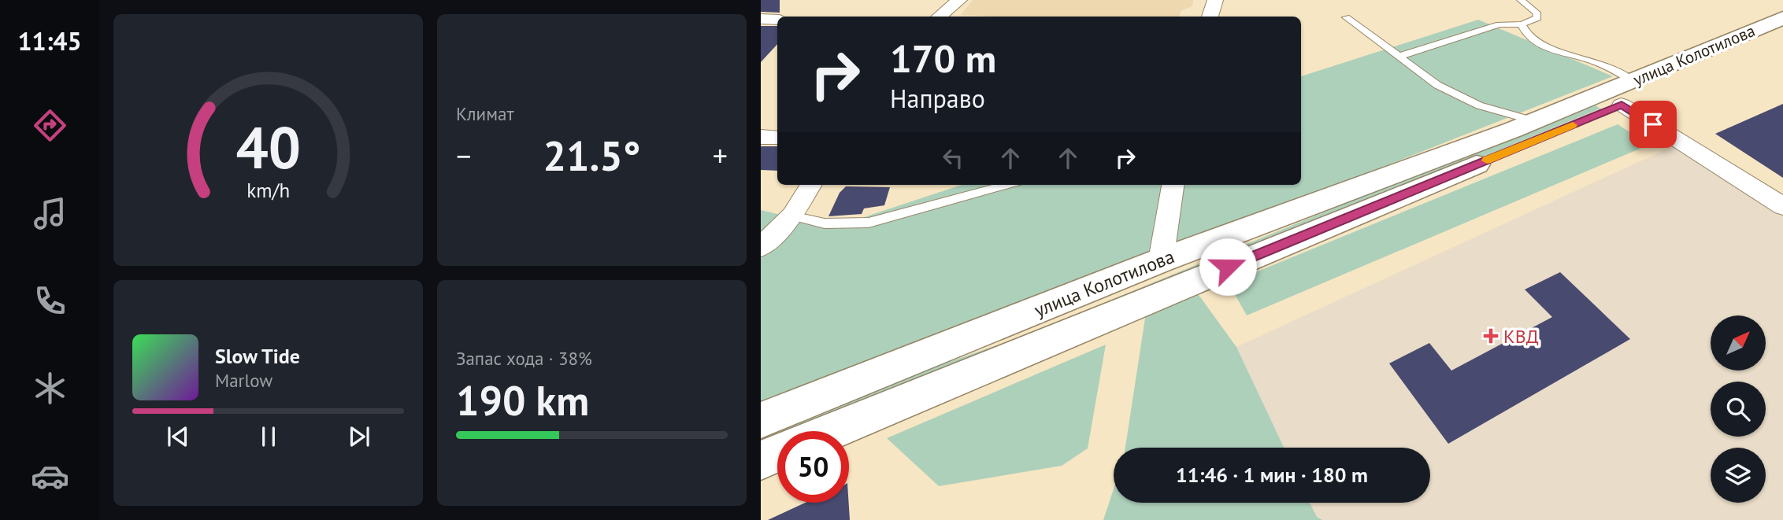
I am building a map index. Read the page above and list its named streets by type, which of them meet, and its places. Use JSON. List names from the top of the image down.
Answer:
{
  "streets": {
    "main road": ["улица Колотилова"]
  },
  "places": {
    "health": ["КВД"]
  },
  "north": "top right",
  "page": {
    "tabs": "11:45",
    "tile": [
      "Климат",
      ["Запас хода · 38%", "190 km"]
    ],
    "turn": ["170 m", "Направо"],
    "heat": ["−", "21.5°", "+"],
    "song": ["Slow Tide", "Marlow"],
    "limit": "50",
    "trip": "11:46 · 1 мин · 180 m",
    "gauge": ["40", "km/h"]
  }
}
